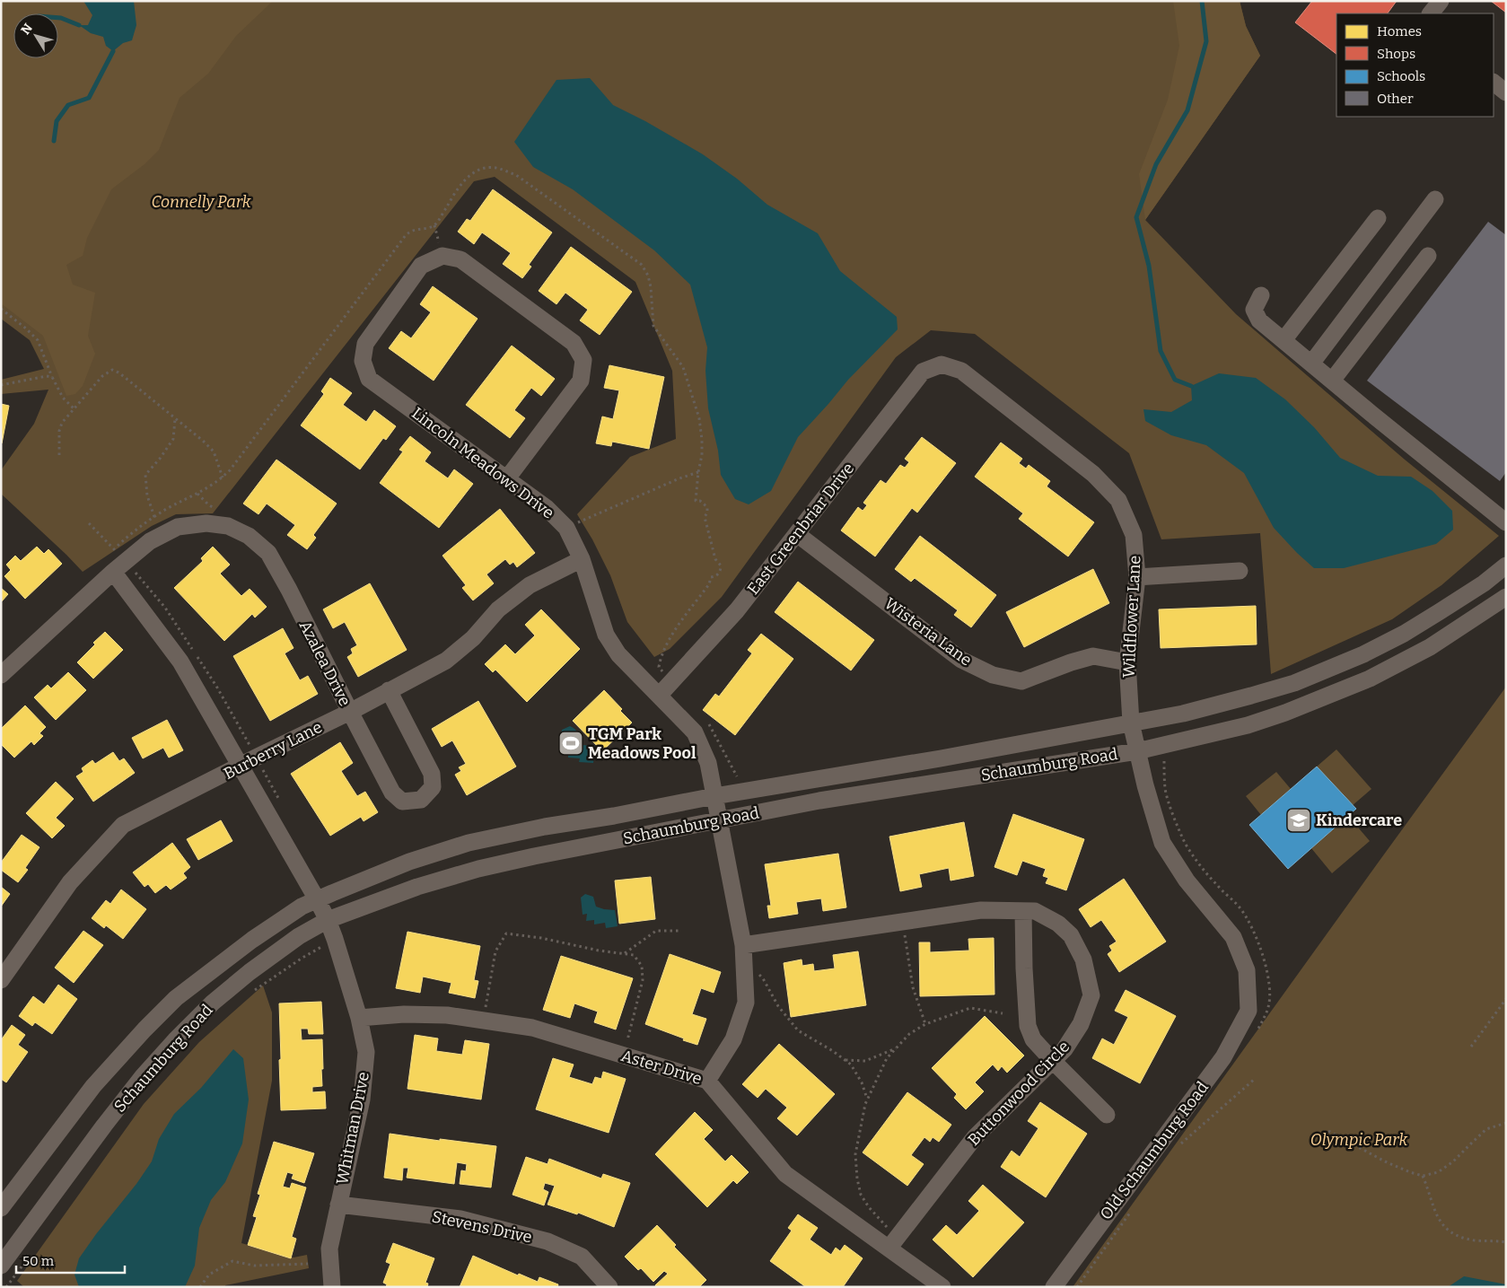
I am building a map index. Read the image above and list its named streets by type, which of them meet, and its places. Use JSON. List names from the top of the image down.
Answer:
{
  "streets": {
    "street": [
      "Lincoln Meadows Drive",
      "East Greenbriar Drive",
      "Wildflower Lane",
      "Wisteria Lane",
      "Azalea Drive",
      "Burberry Lane",
      "Schaumburg Road",
      "Aster Drive",
      "Buttonwood Circle",
      "Whitman Drive",
      "Old Schaumburg Road",
      "Stevens Drive"
    ]
  },
  "crossings": [
    ["Lincoln Meadows Drive", "East Greenbriar Drive"],
    ["Lincoln Meadows Drive", "Burberry Lane"],
    ["Lincoln Meadows Drive", "Schaumburg Road"],
    ["Lincoln Meadows Drive", "Aster Drive"],
    ["Lincoln Meadows Drive", "Buttonwood Circle"],
    ["East Greenbriar Drive", "Wildflower Lane"],
    ["East Greenbriar Drive", "Wisteria Lane"],
    ["Wildflower Lane", "Wisteria Lane"],
    ["Wildflower Lane", "Schaumburg Road"],
    ["Wildflower Lane", "Old Schaumburg Road"],
    ["Azalea Drive", "Burberry Lane"],
    ["Azalea Drive", "Whitman Drive"],
    ["Burberry Lane", "Whitman Drive"],
    ["Schaumburg Road", "Whitman Drive"],
    ["Aster Drive", "Buttonwood Circle"],
    ["Aster Drive", "Whitman Drive"],
    ["Whitman Drive", "Stevens Drive"]
  ],
  "parks": ["Connelly Park", "Olympic Park"],
  "places": {
    "sports": ["TGM Park Meadows Pool"],
    "school or university": ["Kindercare"]
  },
  "legend": [
    "Homes",
    "Shops",
    "Schools",
    "Other"
  ],
  "scale_bar": "50 m",
  "north": "top left"
}
